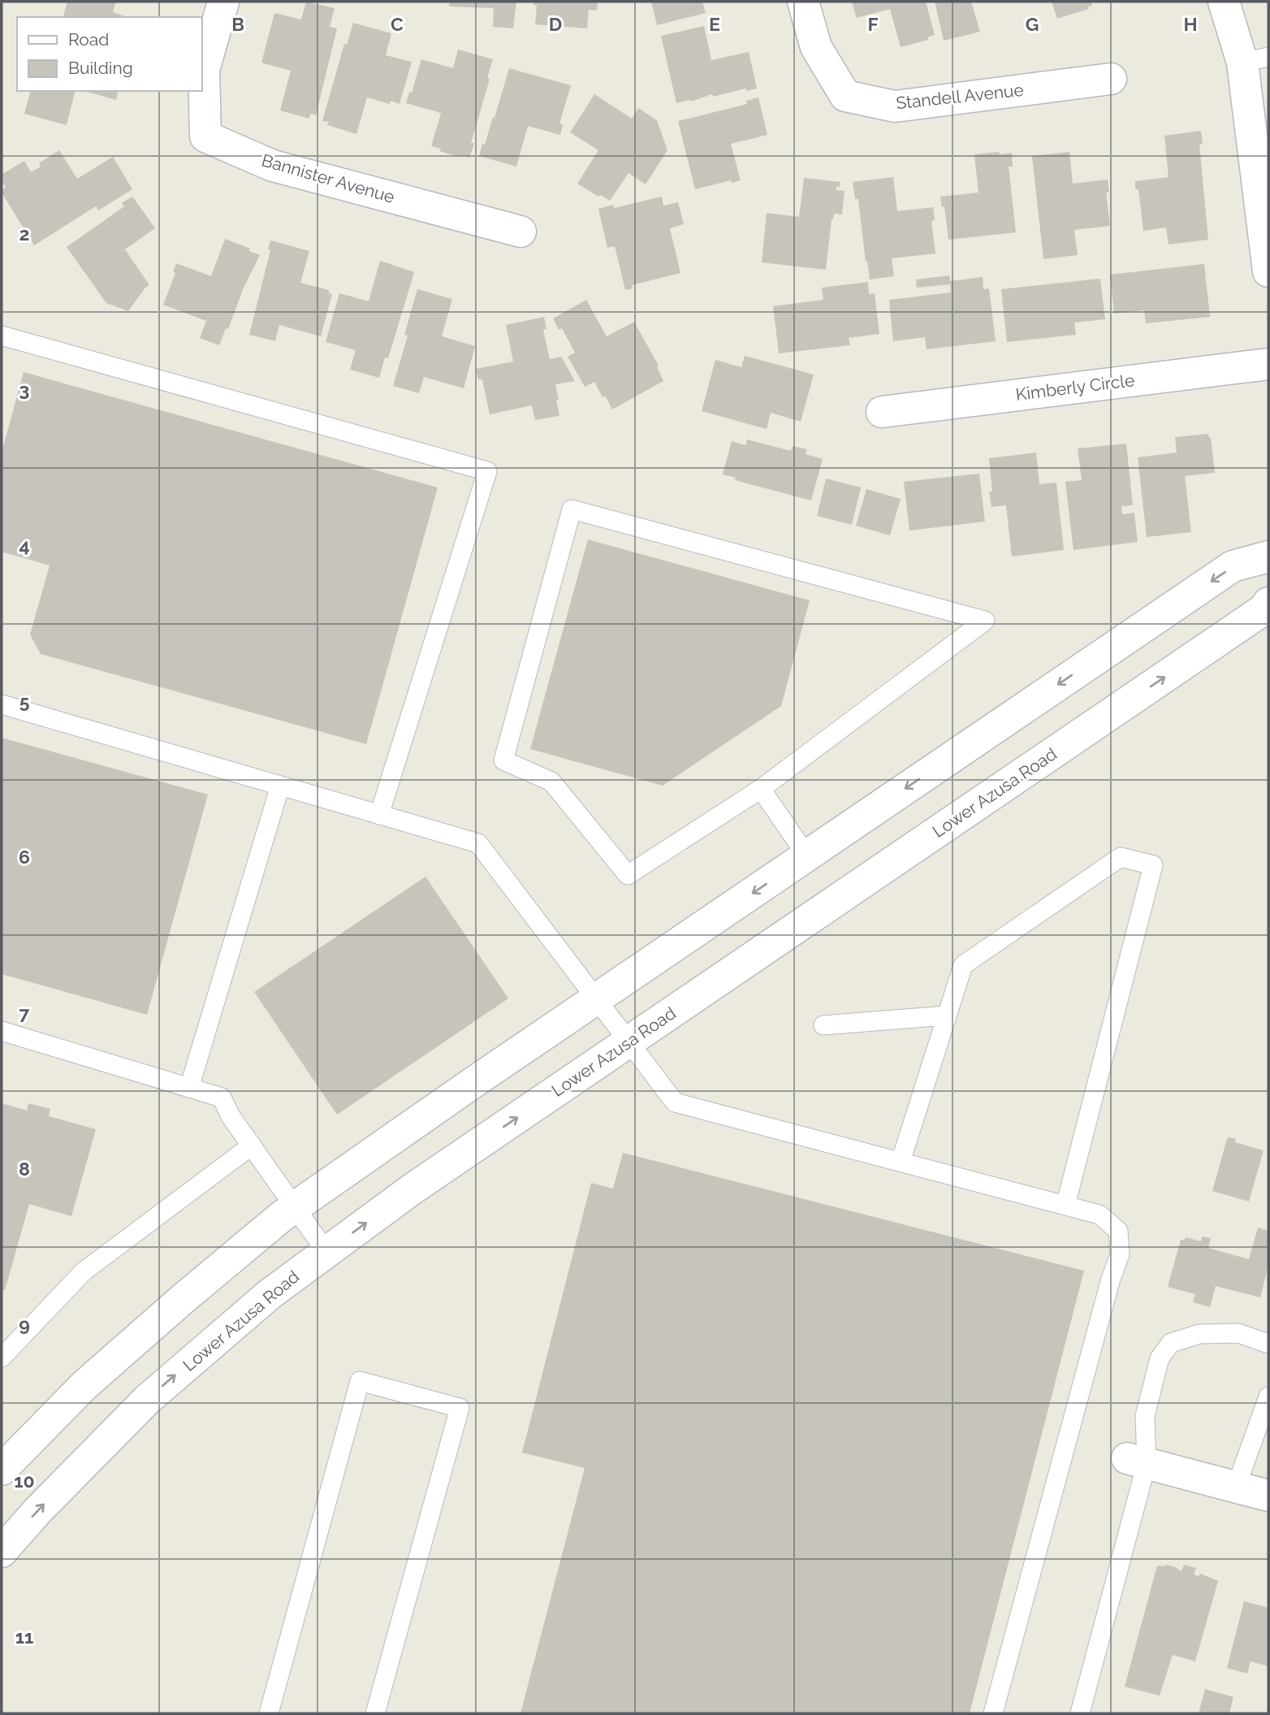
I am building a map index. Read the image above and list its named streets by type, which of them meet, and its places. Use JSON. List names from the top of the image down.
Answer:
{
  "streets": {
    "main road": [
      "Standell Avenue",
      "Bannister Avenue",
      "Kimberly Circle",
      "Lower Azusa Road"
    ]
  },
  "legend": ["Road", "Building"],
  "grid": {
    "columns": [
      "B",
      "C",
      "D",
      "E",
      "F",
      "G",
      "H"
    ],
    "rows": [
      "2",
      "3",
      "4",
      "5",
      "6",
      "7",
      "8",
      "9",
      "10",
      "11"
    ]
  }
}
